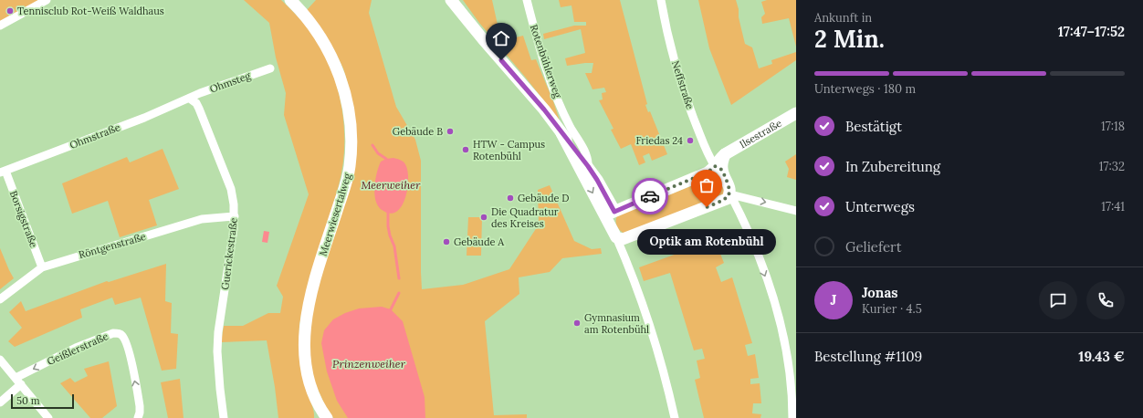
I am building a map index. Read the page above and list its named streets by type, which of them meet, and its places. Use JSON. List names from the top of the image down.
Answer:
{
  "streets": {
    "main road": ["Ilsestraße", "Meerwiesertalweg"],
    "street": [
      "Rotenbühlerweg",
      "Ohmsteg",
      "Neffstraße",
      "Ohmstraße",
      "Borsigstraße",
      "Röntgenstraße",
      "Guerickestraße",
      "Geißlerstraße"
    ]
  },
  "crossings": [
    ["Ohmsteg", "Ohmstraße"],
    ["Ohmsteg", "Guerickestraße"],
    ["Neffstraße", "Ilsestraße"],
    ["Ohmstraße", "Borsigstraße"],
    ["Ohmstraße", "Guerickestraße"],
    ["Borsigstraße", "Röntgenstraße"],
    ["Röntgenstraße", "Guerickestraße"]
  ],
  "water": ["Meerweiher", "Prinzenweiher"],
  "places": [
    "Tennisclub Rot-Weiß Waldhaus",
    "Gebäude B",
    "Friedas 24",
    "HTW - Campus Rotenbühl",
    "Gebäude D",
    "Optik am Rotenbühl",
    "Die Quadratur des Kreises",
    "Gebäude A",
    "Gymnasium am Rotenbühl"
  ],
  "scale_bar": "50 m",
  "page": {
    "heading": ["2 Min.", "Ankunft in", "17:47–17:52"],
    "panel": [
      "Jonas",
      "Kurier · 4.5",
      "Bestellung #1109",
      "19.43 €"
    ],
    "bar": "Unterwegs · 180 m",
    "list": [
      ["Bestätigt", "17:18"],
      ["In Zubereitung", "17:32"],
      ["Unterwegs", "17:41"],
      "Geliefert"
    ],
    "bubble": "Optik am Rotenbühl",
    "round": "J",
    "scale": "50 m"
  }
}
